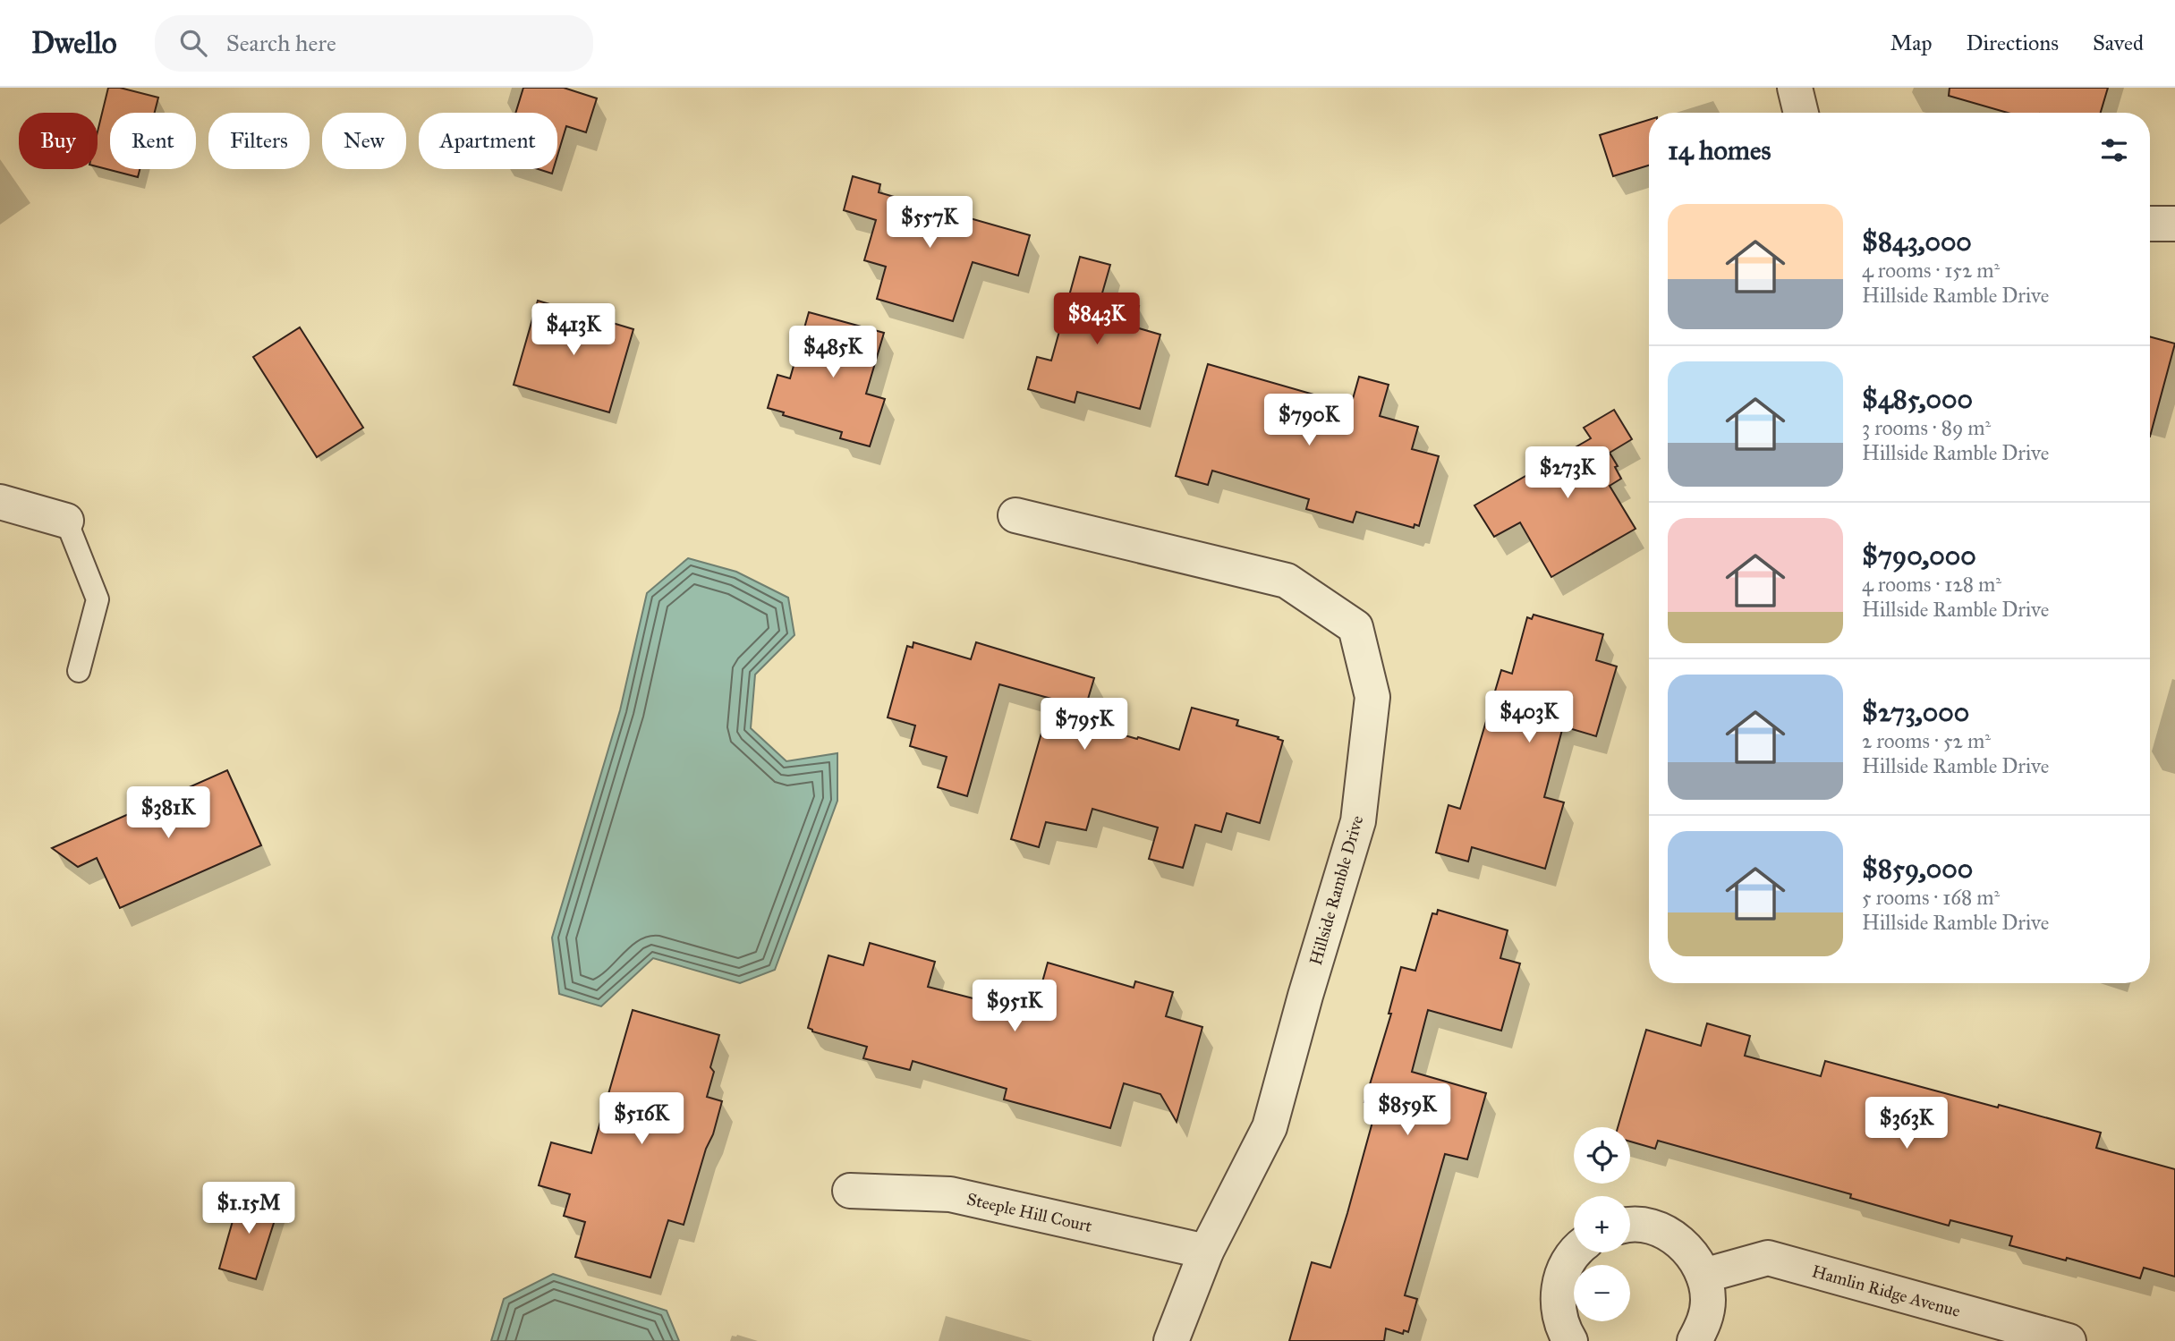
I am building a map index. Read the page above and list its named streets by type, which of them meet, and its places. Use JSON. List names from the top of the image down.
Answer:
{
  "streets": {
    "street": ["Hillside Ramble Drive", "Steeple Hill Court", "Hamlin Ridge Avenue"]
  },
  "crossings": [
    ["Hillside Ramble Drive", "Steeple Hill Court"]
  ],
  "page": {
    "header": "Dwello",
    "search": "Search here",
    "nav": ["Map", "Directions", "Saved"],
    "chip": [
      "Buy",
      "Rent",
      "Filters",
      "New",
      "Apartment"
    ],
    "heading": "14 homes",
    "list": [
      {
        "name": "$843,000",
        "note": "4 rooms · 152 m² · Hillside Ramble Drive"
      },
      {
        "name": "$485,000",
        "note": "3 rooms · 89 m² · Hillside Ramble Drive"
      },
      {
        "name": "$790,000",
        "note": "4 rooms · 128 m² · Hillside Ramble Drive"
      },
      {
        "name": "$273,000",
        "note": "2 rooms · 52 m² · Hillside Ramble Drive"
      },
      {
        "name": "$859,000",
        "note": "5 rooms · 168 m² · Hillside Ramble Drive"
      }
    ],
    "price": [
      "$557K",
      "$843K",
      "$413K",
      "$485K",
      "$790K",
      "$273K",
      "$403K",
      "$795K",
      "$381K",
      "$951K",
      "$859K",
      "$516K",
      "$363K",
      "$1.15M"
    ],
    "map_buttons": ["+", "−"]
  }
}
